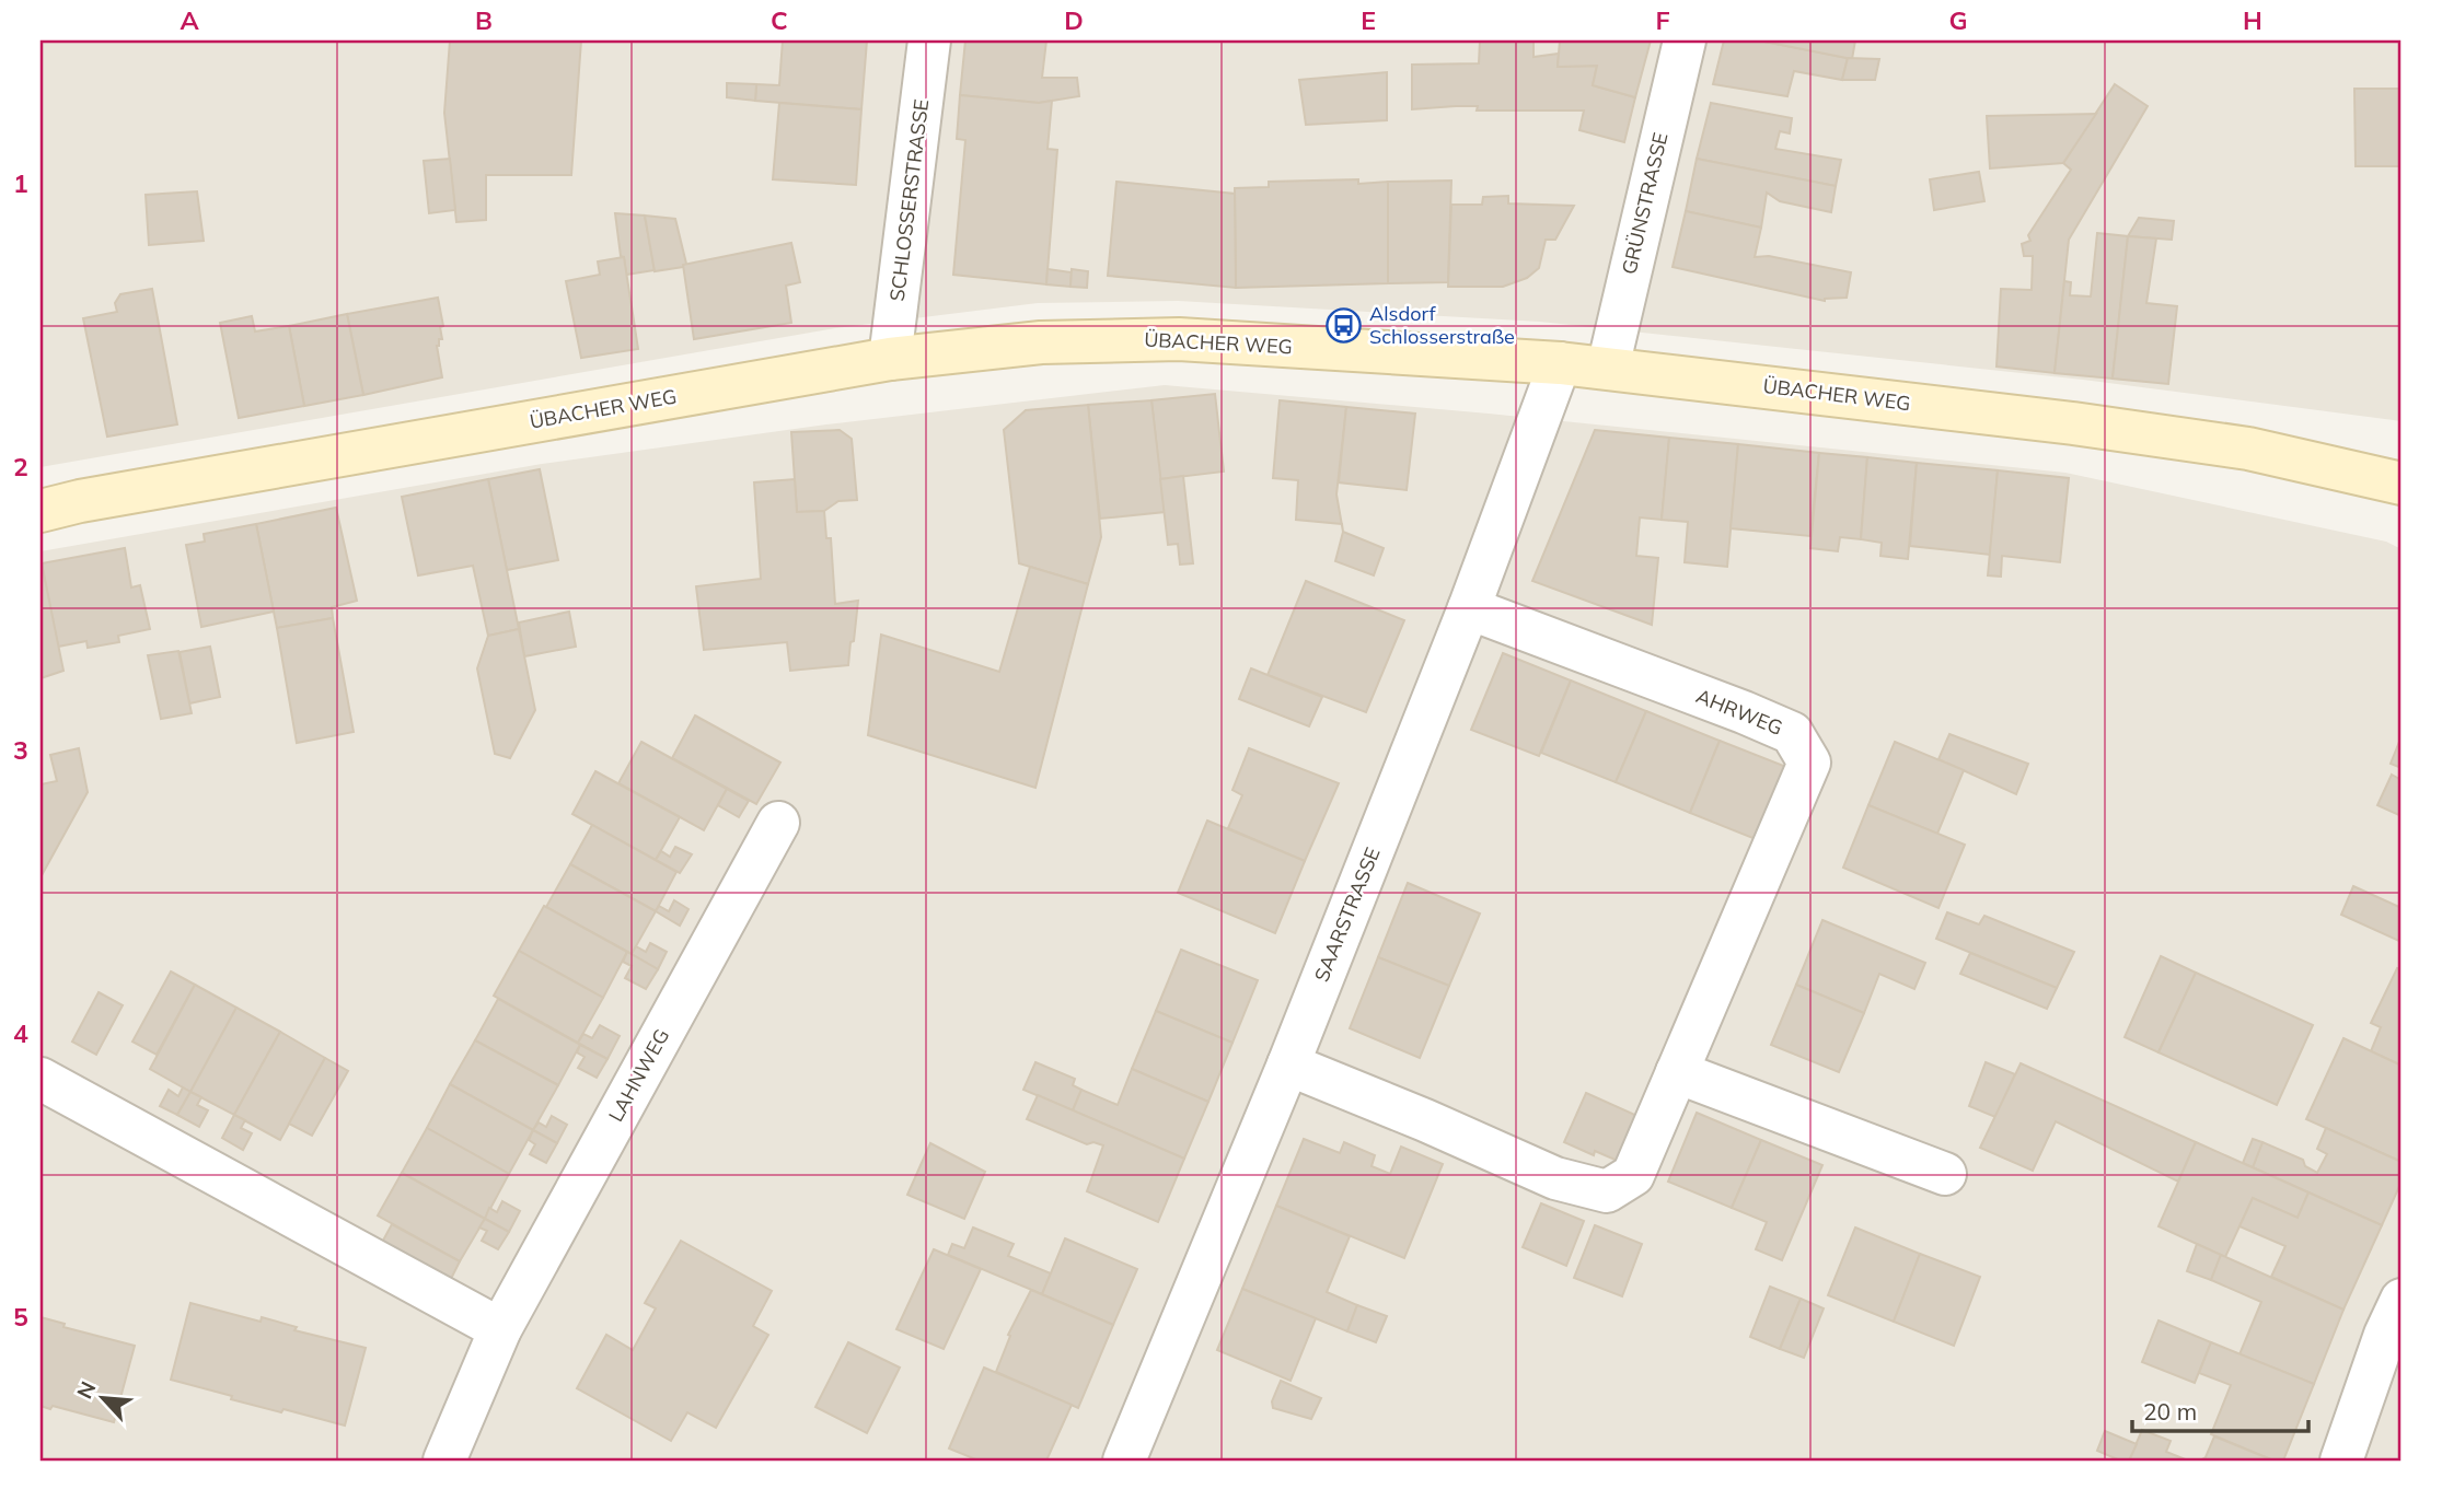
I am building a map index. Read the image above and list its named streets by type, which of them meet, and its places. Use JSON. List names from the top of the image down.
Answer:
{
  "streets": {
    "main road": ["ÜBACHER WEG"],
    "street": [
      "SCHLOSSERSTRASSE",
      "GRÜNSTRASSE",
      "AHRWEG",
      "SAARSTRASSE",
      "LAHNWEG"
    ]
  },
  "crossings": [
    ["SCHLOSSERSTRASSE", "ÜBACHER WEG"],
    ["GRÜNSTRASSE", "ÜBACHER WEG"],
    ["ÜBACHER WEG", "SAARSTRASSE"],
    ["AHRWEG", "SAARSTRASSE"]
  ],
  "places": {
    "bus stop": ["Alsdorf Schlosserstraße"]
  },
  "scale_bar": "20 m",
  "north": "top left",
  "grid": {
    "columns": [
      "A",
      "B",
      "C",
      "D",
      "E",
      "F",
      "G",
      "H"
    ],
    "rows": [
      "1",
      "2",
      "3",
      "4",
      "5"
    ]
  }
}
